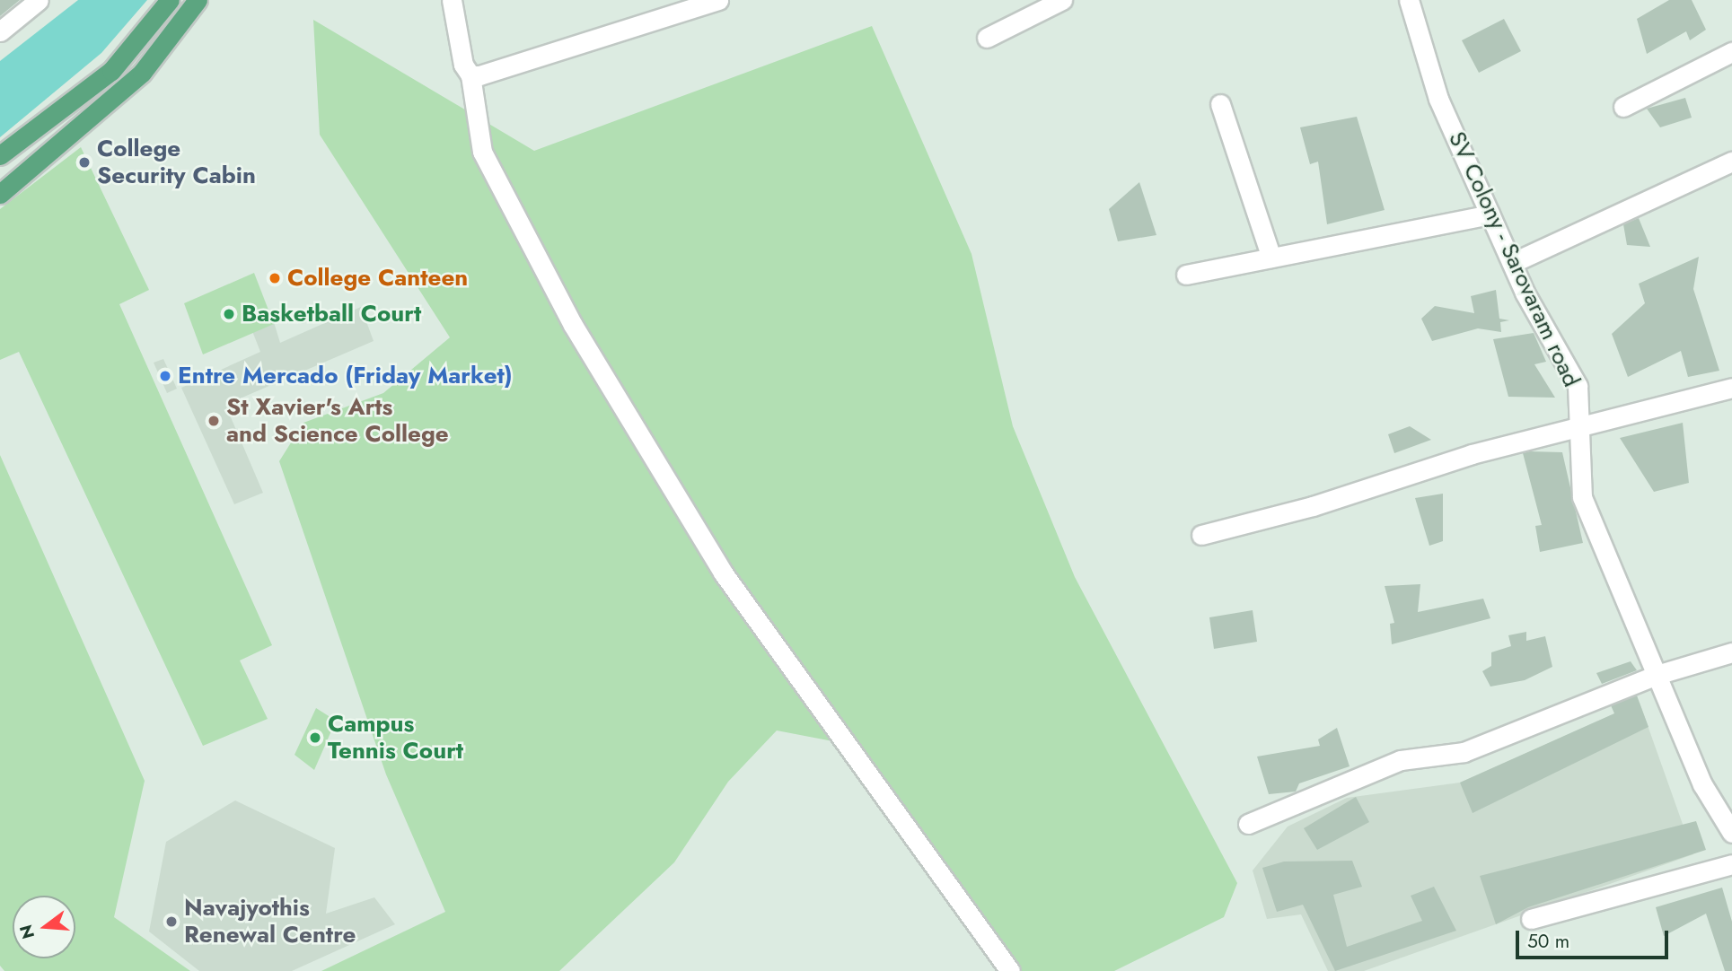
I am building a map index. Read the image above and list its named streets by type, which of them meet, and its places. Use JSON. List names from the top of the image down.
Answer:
{
  "streets": {
    "street": ["SV Colony - Sarovaram road"]
  },
  "places": [
    "College Security Cabin",
    "College Canteen",
    "Basketball Court",
    "Entre Mercado (Friday Market)",
    "St Xavier's Arts and Science College",
    "Campus Tennis Court",
    "Navajyothis Renewal Centre"
  ],
  "scale_bar": "50 m",
  "north": "left"
}
